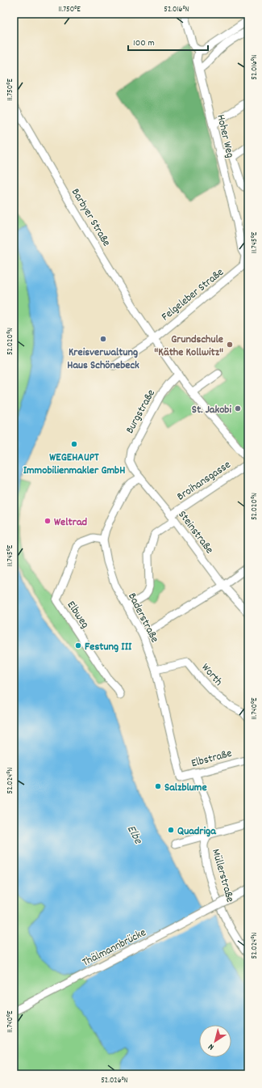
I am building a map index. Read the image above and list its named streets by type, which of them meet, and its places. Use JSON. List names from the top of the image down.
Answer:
{
  "streets": {
    "street": [
      "Hoher Weg",
      "Barbyer Straße",
      "Felgeleber Straße",
      "Burgstraße",
      "Broihansgasse",
      "Steinstraße",
      "Elbweg",
      "Baderstraße",
      "Worth",
      "Elbstraße",
      "Müllerstraße",
      "Thälmannbrücke"
    ]
  },
  "crossings": [
    ["Hoher Weg", "Felgeleber Straße"],
    ["Barbyer Straße", "Felgeleber Straße"],
    ["Barbyer Straße", "Burgstraße"],
    ["Burgstraße", "Steinstraße"],
    ["Broihansgasse", "Steinstraße"],
    ["Broihansgasse", "Baderstraße"],
    ["Steinstraße", "Baderstraße"],
    ["Elbweg", "Baderstraße"],
    ["Baderstraße", "Worth"],
    ["Baderstraße", "Elbstraße"],
    ["Elbstraße", "Müllerstraße"]
  ],
  "water": ["Elbe"],
  "places": [
    "Kreisverwaltung Haus Schönebeck",
    "Grundschule \"Käthe Kollwitz\"",
    "St. Jakobi",
    "WEGEHAUPT Immobilienmakler GmbH",
    "Weltrad",
    "Festung III",
    "Salzblume",
    "Quadriga"
  ],
  "scale_bar": "100 m",
  "north": "bottom left",
  "coordinates": [
    "11.750°E",
    "52.016°N",
    "11.745°E",
    "52.020°N",
    "11.740°E",
    "52.024°N",
    "52.026°N"
  ]
}
